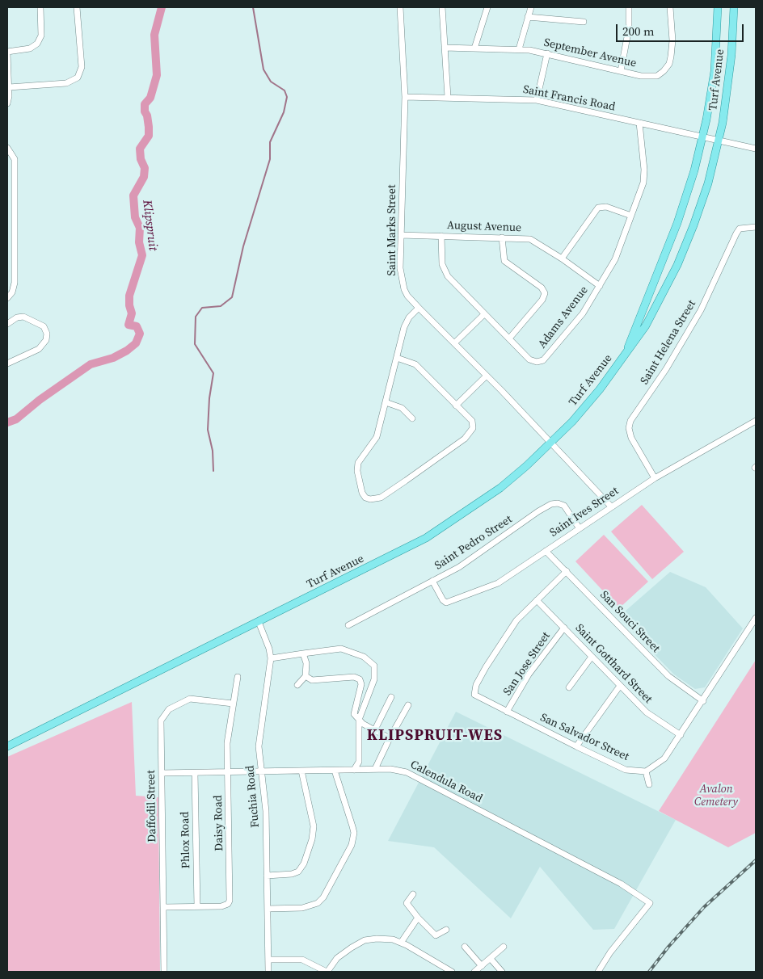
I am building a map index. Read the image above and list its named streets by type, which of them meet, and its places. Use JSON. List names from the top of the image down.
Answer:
{
  "streets": {
    "main road": ["Turf Avenue"],
    "street": [
      "September Avenue",
      "Saint Francis Road",
      "August Avenue",
      "Saint Marks Street",
      "Adams Avenue",
      "Saint Helena Street",
      "Saint Ives Street",
      "Saint Pedro Street",
      "San Souci Street",
      "San Jose Street",
      "Saint Gotthard Street",
      "San Salvador Street",
      "Calendula Road",
      "Fuchia Road",
      "Daffodil Street",
      "Daisy Road",
      "Phlox Road"
    ]
  },
  "crossings": [
    ["Turf Avenue", "Saint Francis Road"],
    ["Turf Avenue", "Saint Marks Street"],
    ["Turf Avenue", "Fuchia Road"],
    ["Saint Francis Road", "Saint Marks Street"],
    ["Saint Francis Road", "Adams Avenue"],
    ["August Avenue", "Saint Marks Street"],
    ["August Avenue", "Adams Avenue"],
    ["Saint Marks Street", "Saint Ives Street"],
    ["Saint Helena Street", "Saint Ives Street"],
    ["Saint Ives Street", "Saint Pedro Street"],
    ["Saint Ives Street", "San Souci Street"],
    ["San Jose Street", "Saint Gotthard Street"],
    ["San Jose Street", "San Salvador Street"],
    ["Saint Gotthard Street", "San Salvador Street"],
    ["Calendula Road", "Fuchia Road"],
    ["Calendula Road", "Daffodil Street"],
    ["Calendula Road", "Daisy Road"],
    ["Calendula Road", "Phlox Road"],
    ["Daffodil Street", "Daisy Road"],
    ["Daisy Road", "Phlox Road"]
  ],
  "districts": ["KLIPSPRUIT-WES"],
  "water": ["Klipspruit"],
  "parks": ["Avalon Cemetery"],
  "scale_bar": "200 m"
}
